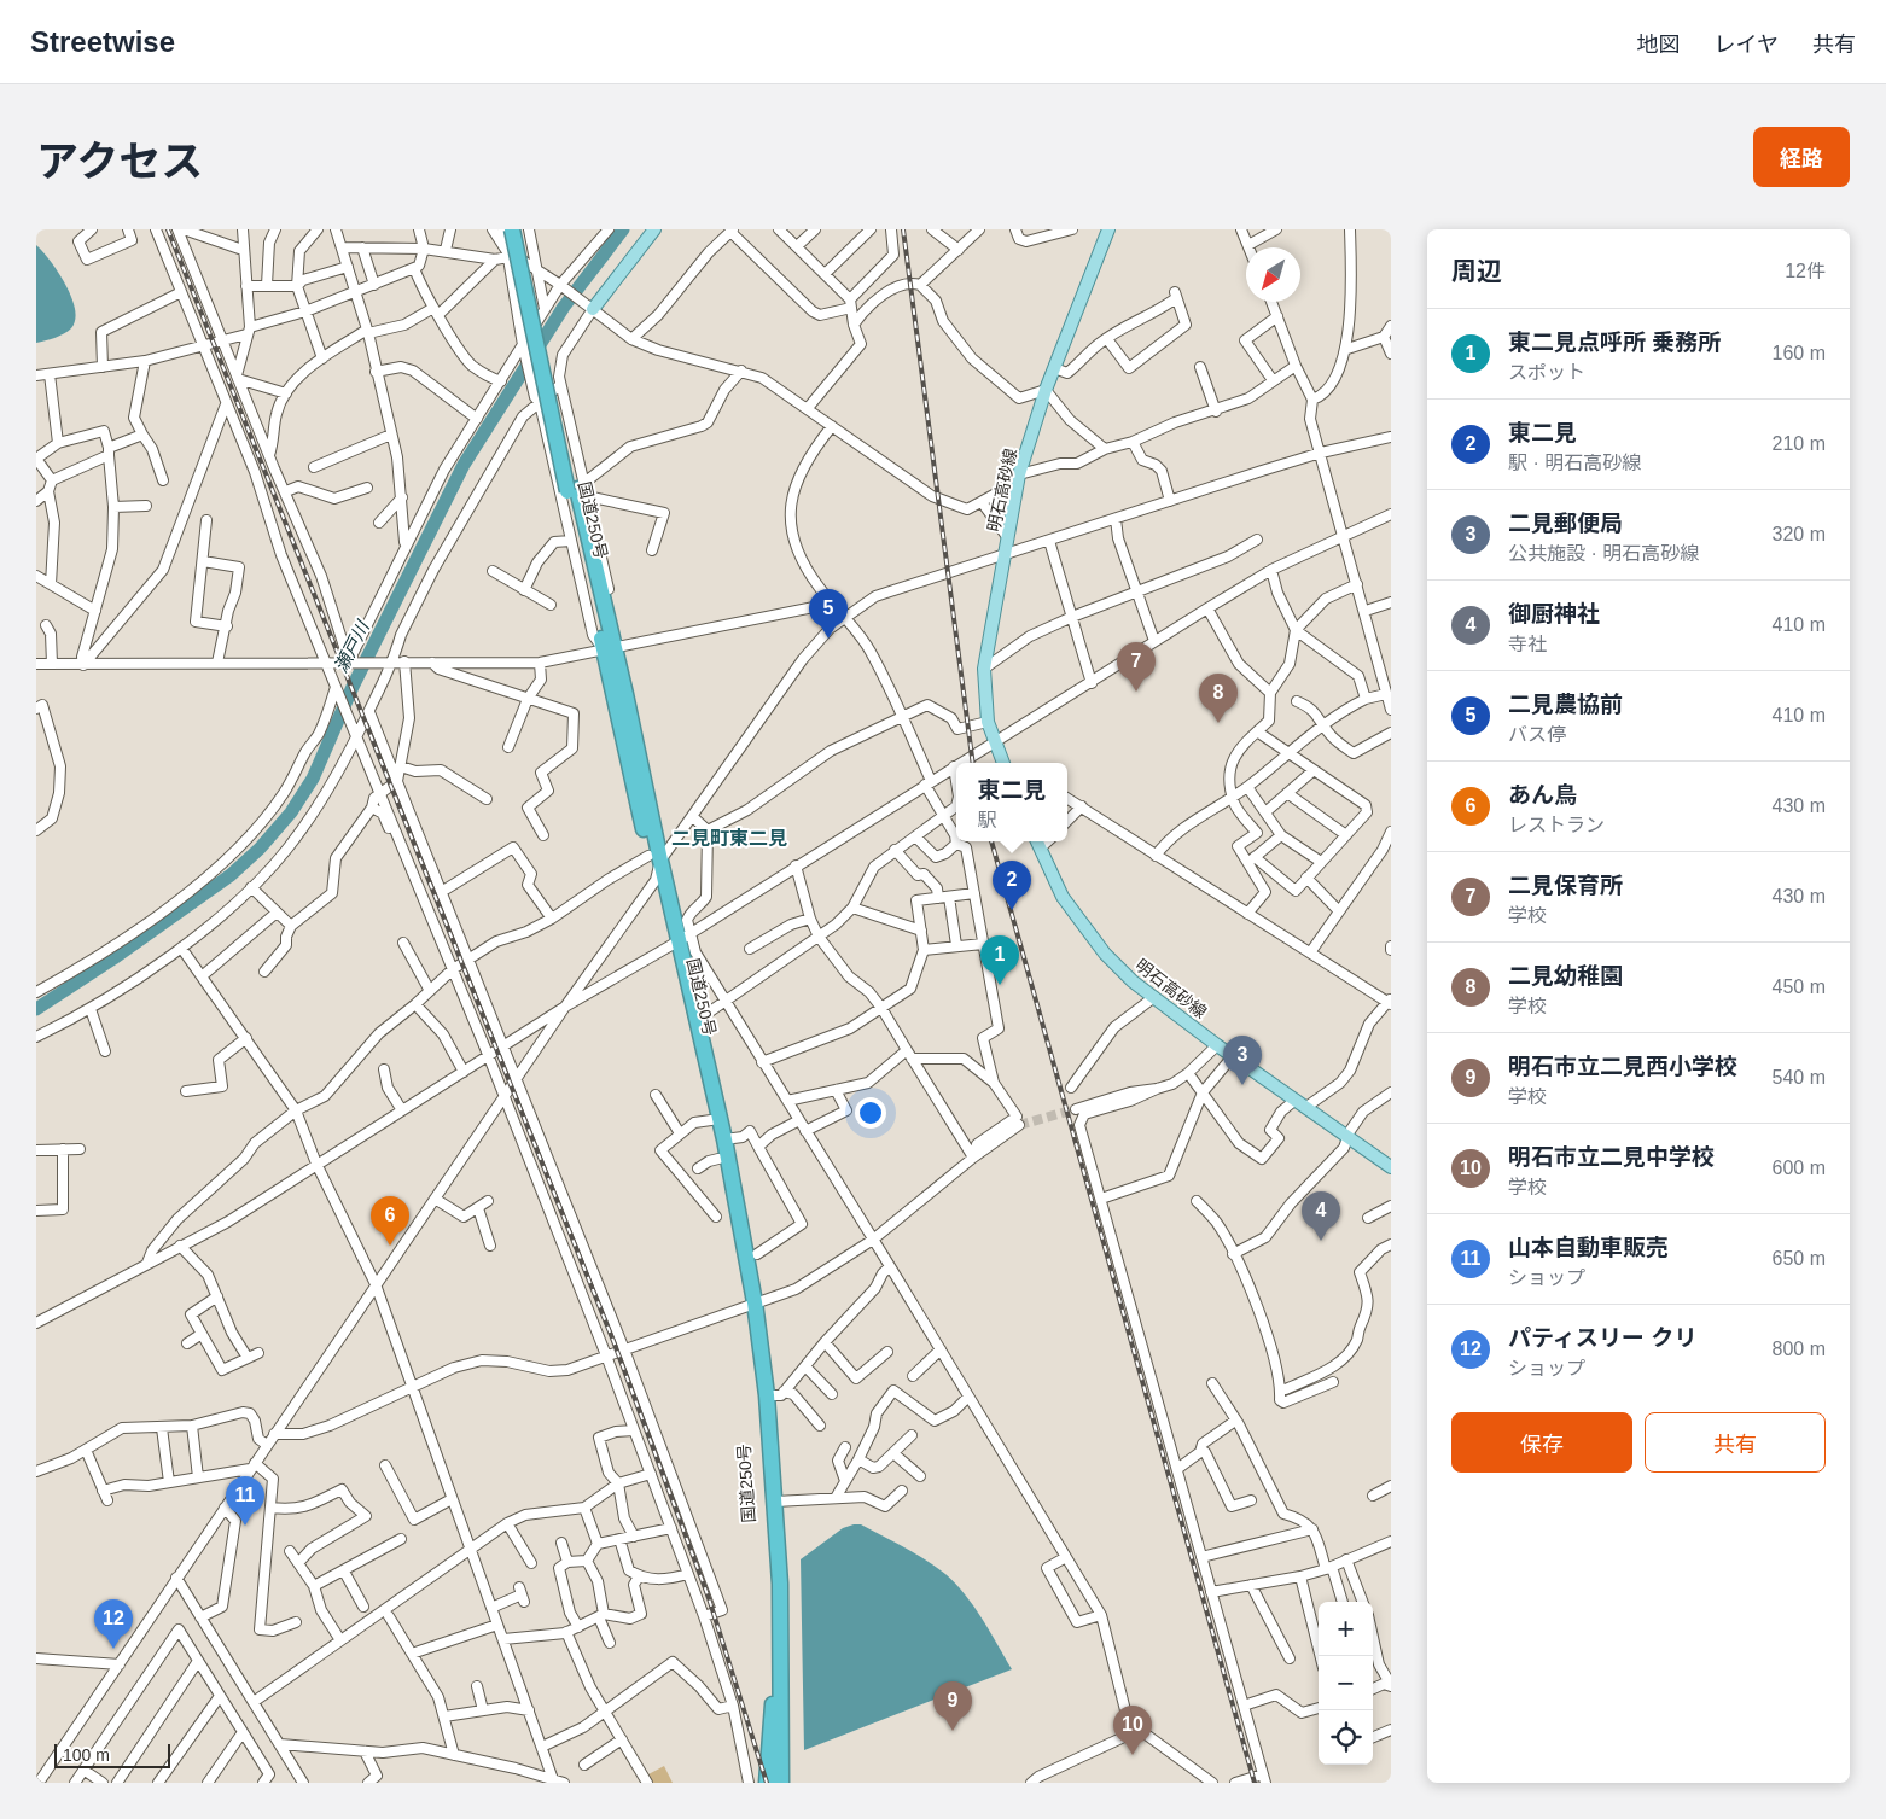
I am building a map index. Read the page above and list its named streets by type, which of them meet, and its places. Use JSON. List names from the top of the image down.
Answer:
{
  "streets": {
    "highway": ["国道250号"],
    "main road": ["明石高砂線"]
  },
  "districts": ["二見町東二見"],
  "water": ["瀬戸川"],
  "scale_bar": "100 m",
  "north": "bottom left",
  "page": {
    "header": "Streetwise",
    "nav": ["地図", "レイヤ", "共有"],
    "title": "アクセス",
    "buttons": [
      "経路",
      ["保存", "共有"]
    ],
    "heading": ["周辺", "12件"],
    "list": [
      {
        "mark": "1",
        "name": "東二見点呼所 乗務所",
        "note": "スポット",
        "value": "160 m"
      },
      {
        "mark": "2",
        "name": "東二見",
        "note": "駅 · 明石高砂線",
        "value": "210 m"
      },
      {
        "mark": "3",
        "name": "二見郵便局",
        "note": "公共施設 · 明石高砂線",
        "value": "320 m"
      },
      {
        "mark": "4",
        "name": "御厨神社",
        "note": "寺社",
        "value": "410 m"
      },
      {
        "mark": "5",
        "name": "二見農協前",
        "note": "バス停",
        "value": "410 m"
      },
      {
        "mark": "6",
        "name": "あん鳥",
        "note": "レストラン",
        "value": "430 m"
      },
      {
        "mark": "7",
        "name": "二見保育所",
        "note": "学校",
        "value": "430 m"
      },
      {
        "mark": "8",
        "name": "二見幼稚園",
        "note": "学校",
        "value": "450 m"
      },
      {
        "mark": "9",
        "name": "明石市立二見西小学校",
        "note": "学校",
        "value": "540 m"
      },
      {
        "mark": "10",
        "name": "明石市立二見中学校",
        "note": "学校",
        "value": "600 m"
      },
      {
        "mark": "11",
        "name": "山本自動車販売",
        "note": "ショップ",
        "value": "650 m"
      },
      {
        "mark": "12",
        "name": "パティスリー クリ",
        "note": "ショップ",
        "value": "800 m"
      }
    ],
    "pins": [
      "5",
      "7",
      "8",
      "2",
      "1",
      "3",
      "4",
      "6",
      "11",
      "12",
      "9",
      "10"
    ],
    "popup": ["東二見", "駅"],
    "map_buttons": ["+", "−"],
    "scale": "100 m"
  }
}
